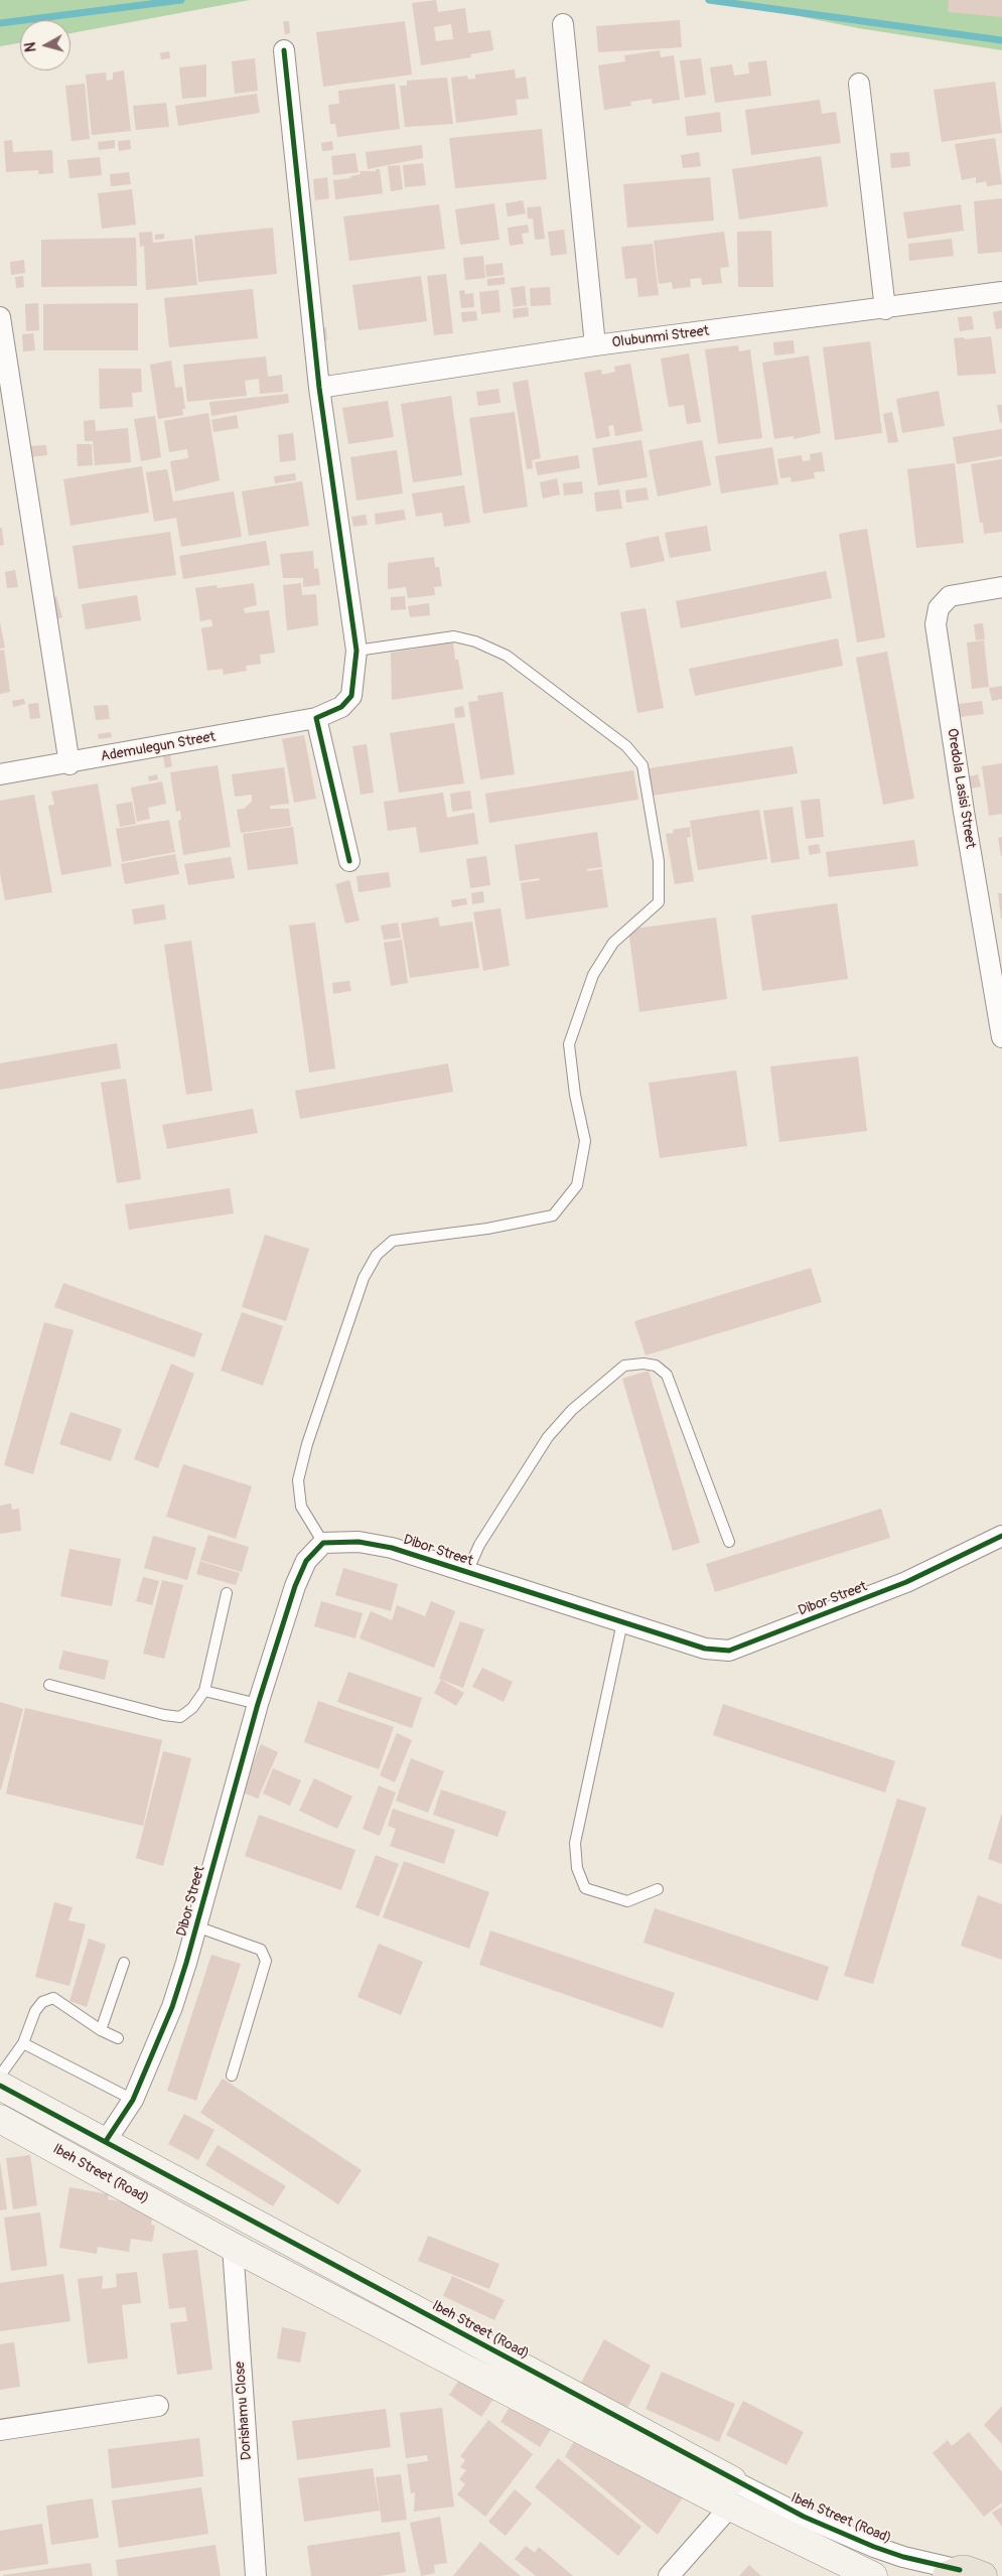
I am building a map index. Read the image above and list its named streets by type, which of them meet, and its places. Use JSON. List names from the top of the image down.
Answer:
{
  "streets": {
    "street": [
      "Olubunmi Street",
      "Ademulegun Street",
      "Oredola Lasisi Street",
      "Dibor Street",
      "Ibeh Street (Road)",
      "Dorishamu Close"
    ]
  },
  "crossings": [
    ["Dibor Street", "Ibeh Street (Road)"],
    ["Ibeh Street (Road)", "Dorishamu Close"]
  ],
  "north": "left"
}
